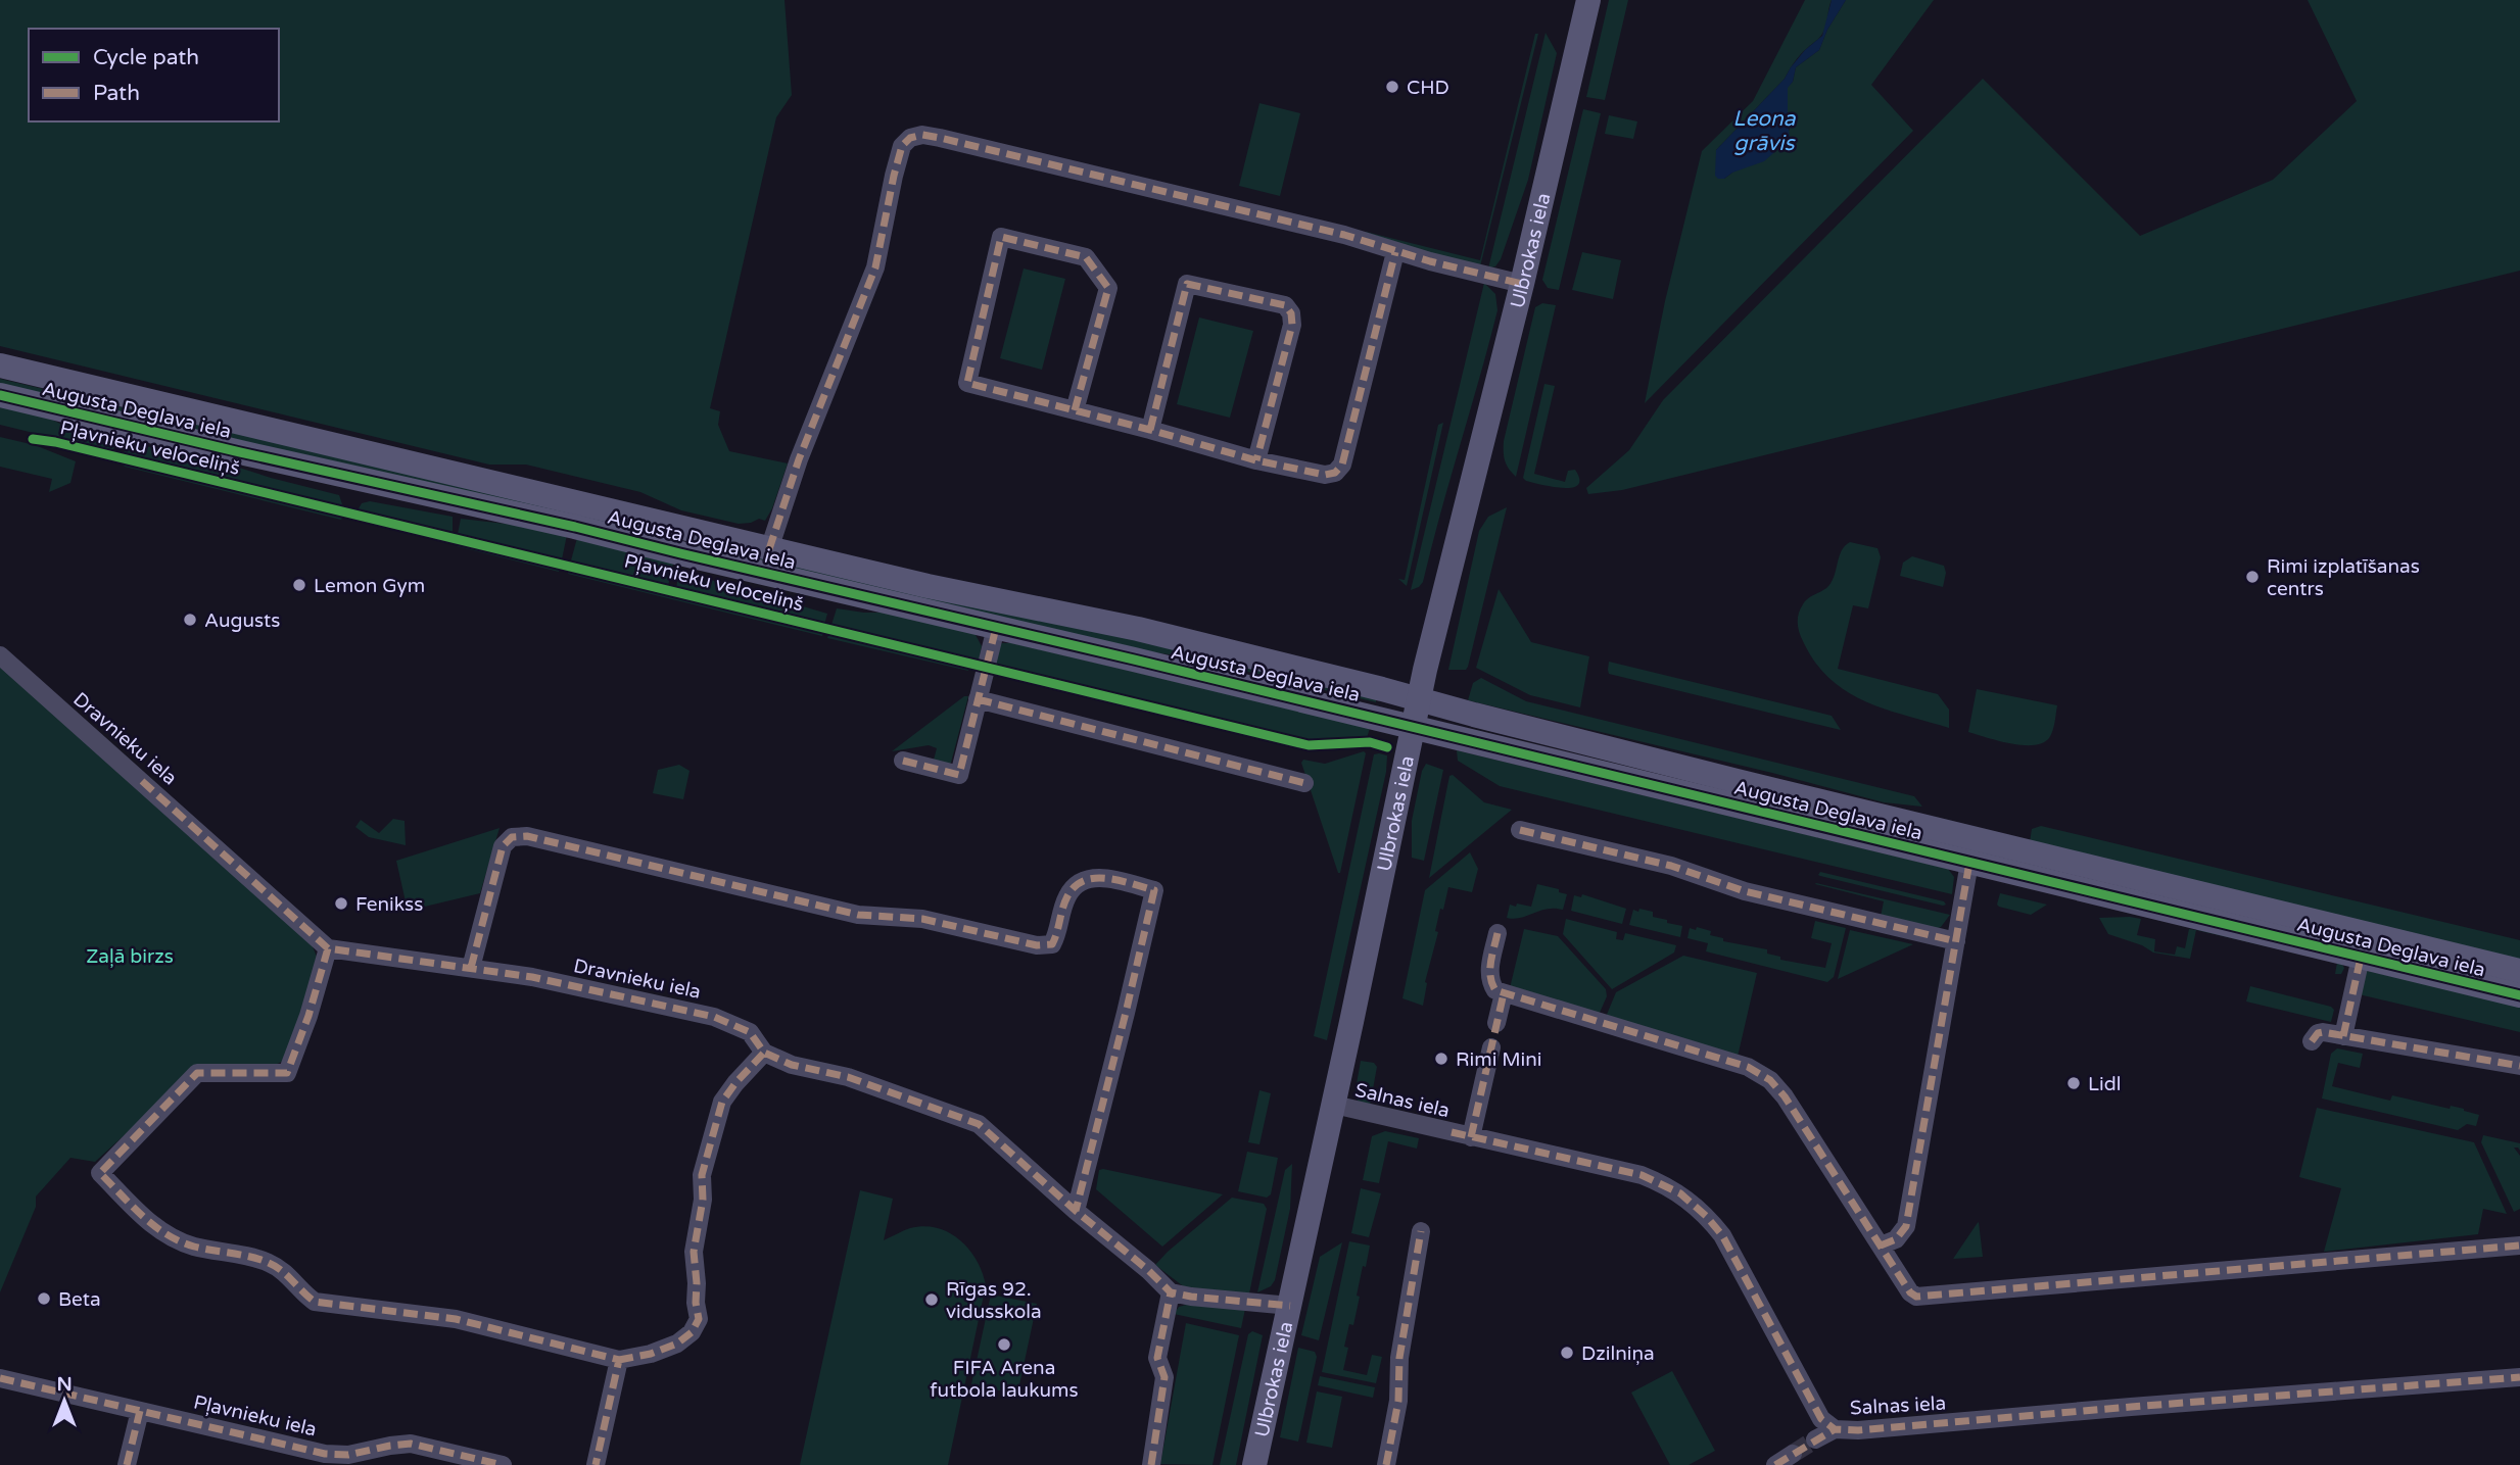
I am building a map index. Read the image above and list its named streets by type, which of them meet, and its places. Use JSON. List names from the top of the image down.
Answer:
{
  "streets": {
    "main road": ["Ulbrokas iela", "Augusta Deglava iela"],
    "street": ["Dravnieku iela", "Salnas iela", "Pļavnieku iela"],
    "cycle path": ["Pļavnieku veloceliņš"]
  },
  "crossings": [
    ["Ulbrokas iela", "Augusta Deglava iela"],
    ["Ulbrokas iela", "Salnas iela"]
  ],
  "water": ["Leona grāvis"],
  "parks": ["Zaļā birzs"],
  "places": [
    "CHD",
    "Rimi izplatīšanas centrs",
    "Lemon Gym",
    "Augusts",
    "Fenikss",
    "Rimi Mini",
    "Lidl",
    "Beta",
    "Rīgas 92. vidusskola",
    "FIFA Arena futbola laukums",
    "Dzilniņa"
  ],
  "legend": ["Cycle path", "Path"],
  "north": "top"
}
